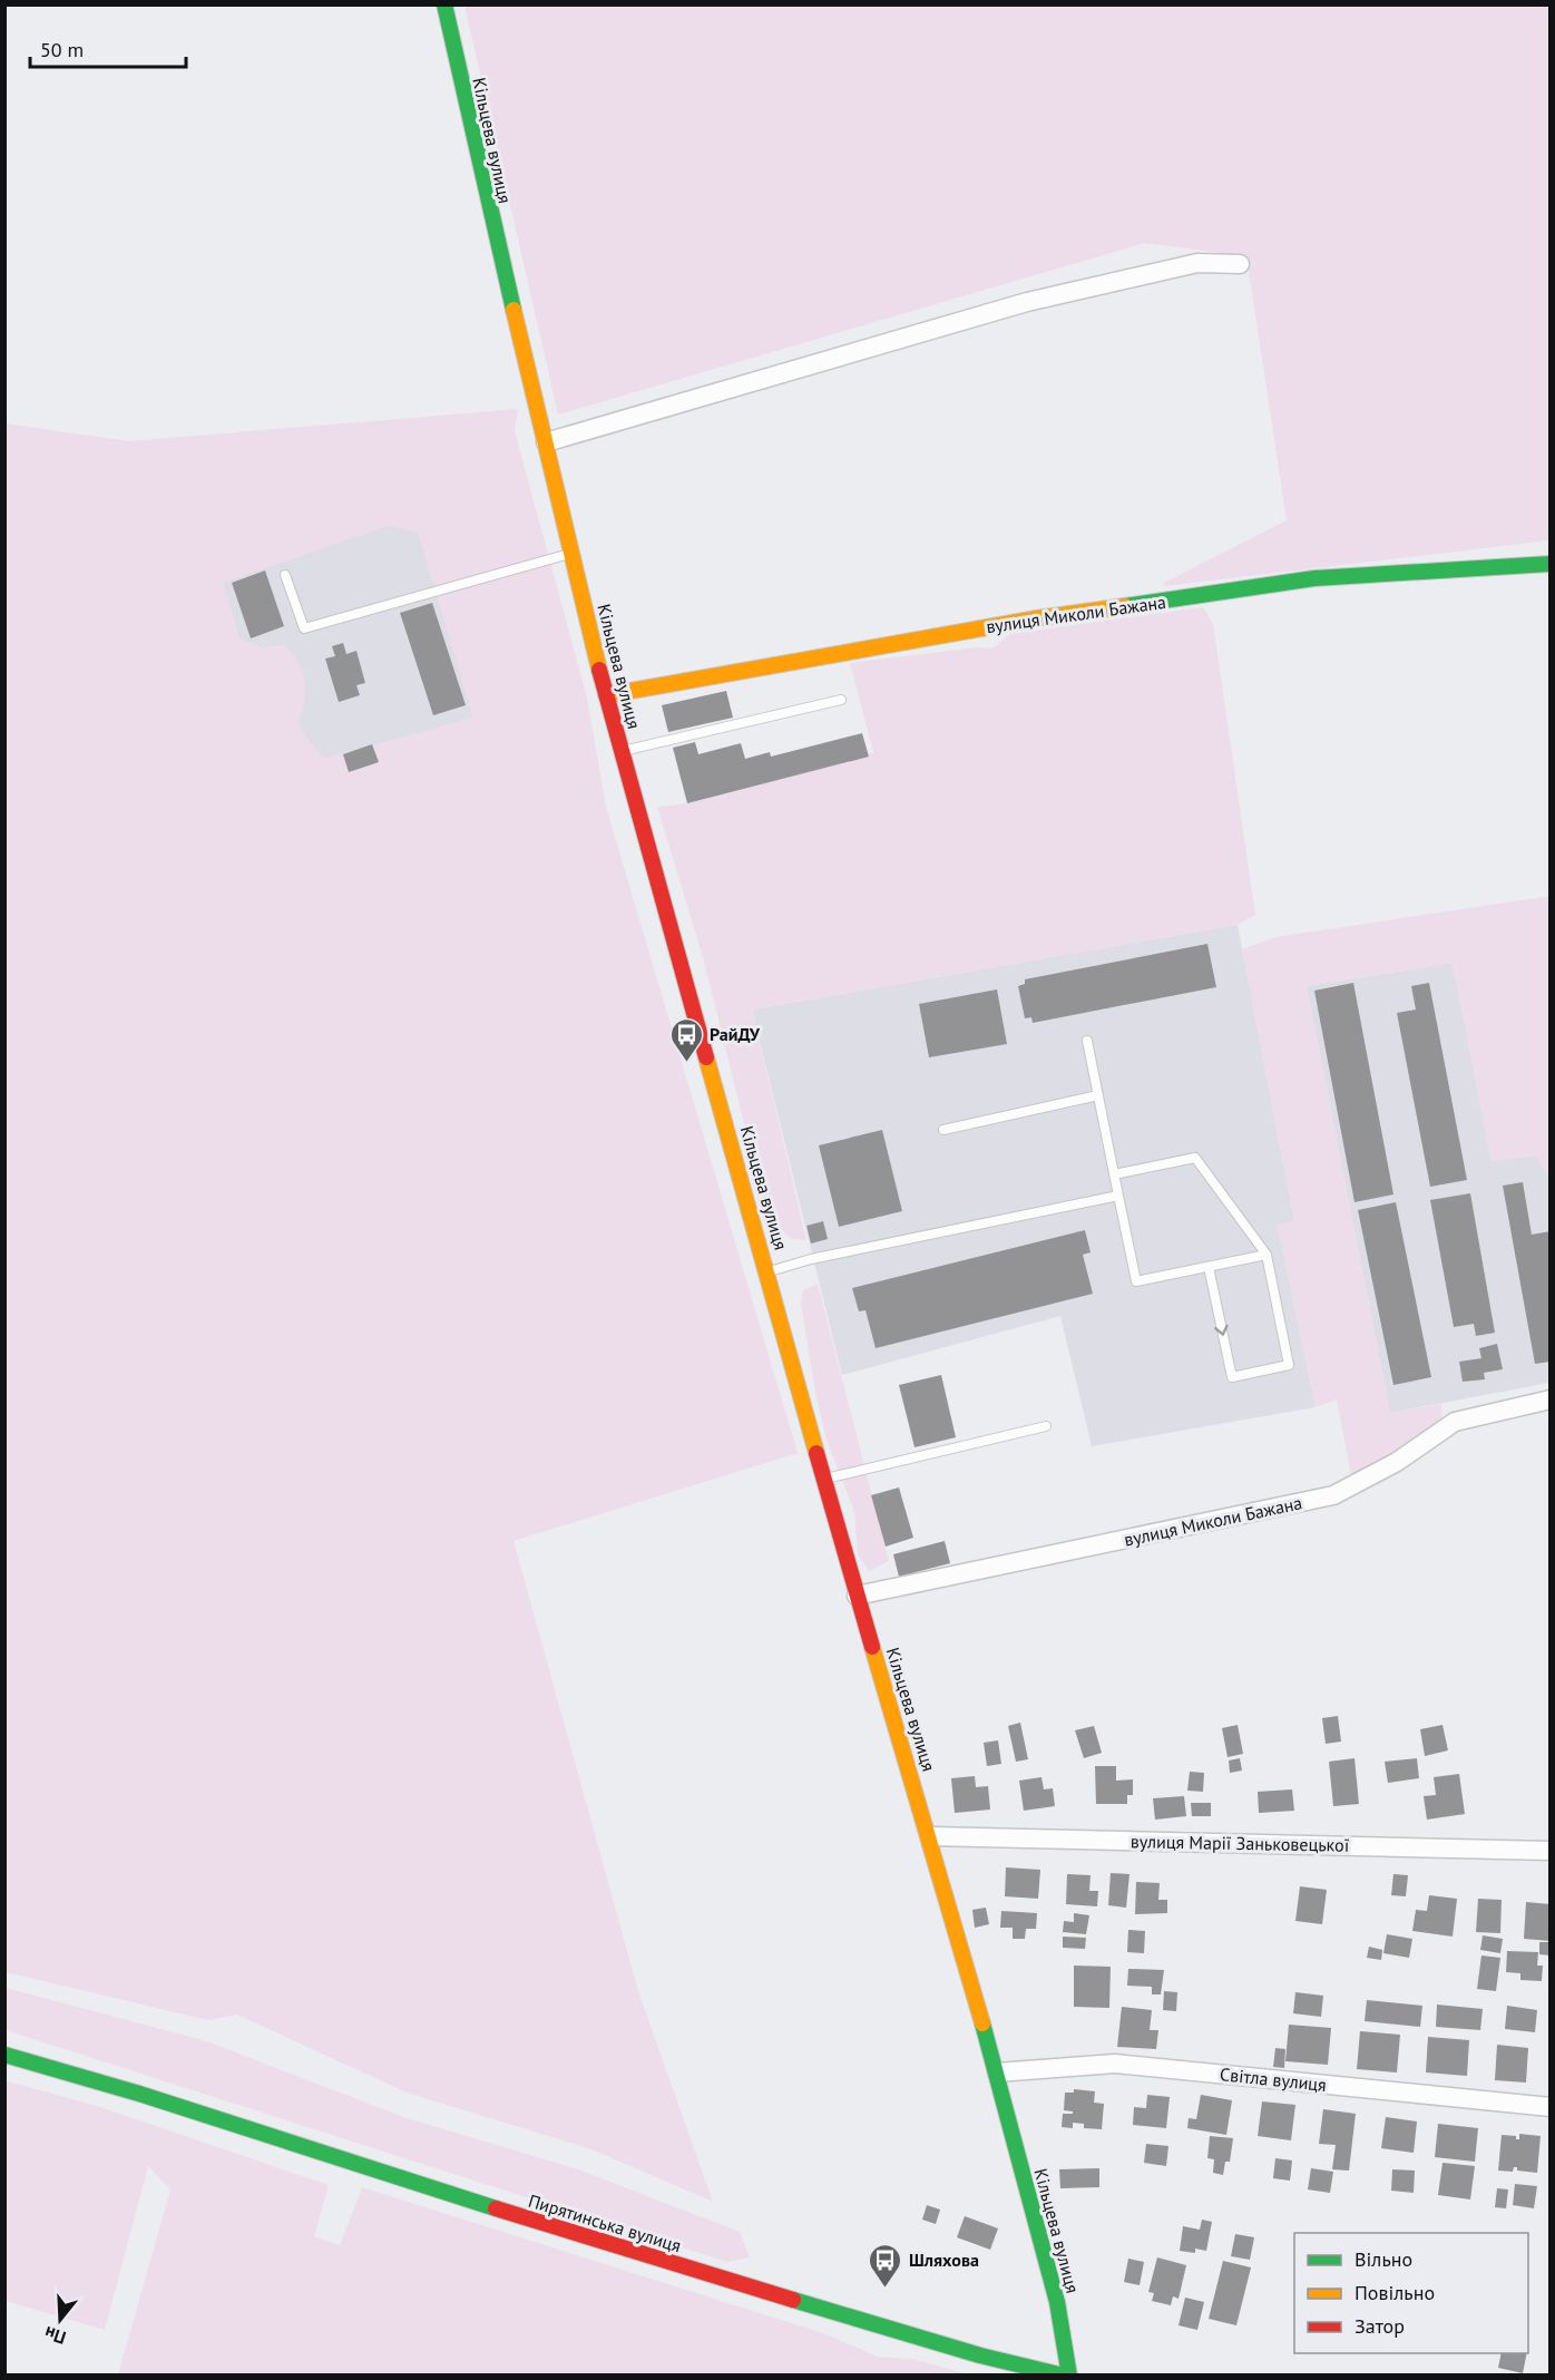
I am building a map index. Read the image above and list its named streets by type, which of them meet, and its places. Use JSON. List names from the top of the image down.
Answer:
{
  "streets": {
    "street": [
      "Кільцева вулиця",
      "вулиця Миколи Бажана",
      "вулиця Марії Заньковецької",
      "Світла вулиця",
      "Пирятинська вулиця"
    ]
  },
  "crossings": [
    ["Кільцева вулиця", "вулиця Миколи Бажана"],
    ["Кільцева вулиця", "вулиця Марії Заньковецької"],
    ["Кільцева вулиця", "Світла вулиця"]
  ],
  "places": {
    "bus stop": ["РайДУ", "Шляхова"]
  },
  "legend": ["Вільно", "Повільно", "Затор"],
  "scale_bar": "50 m",
  "north": "bottom"
}
